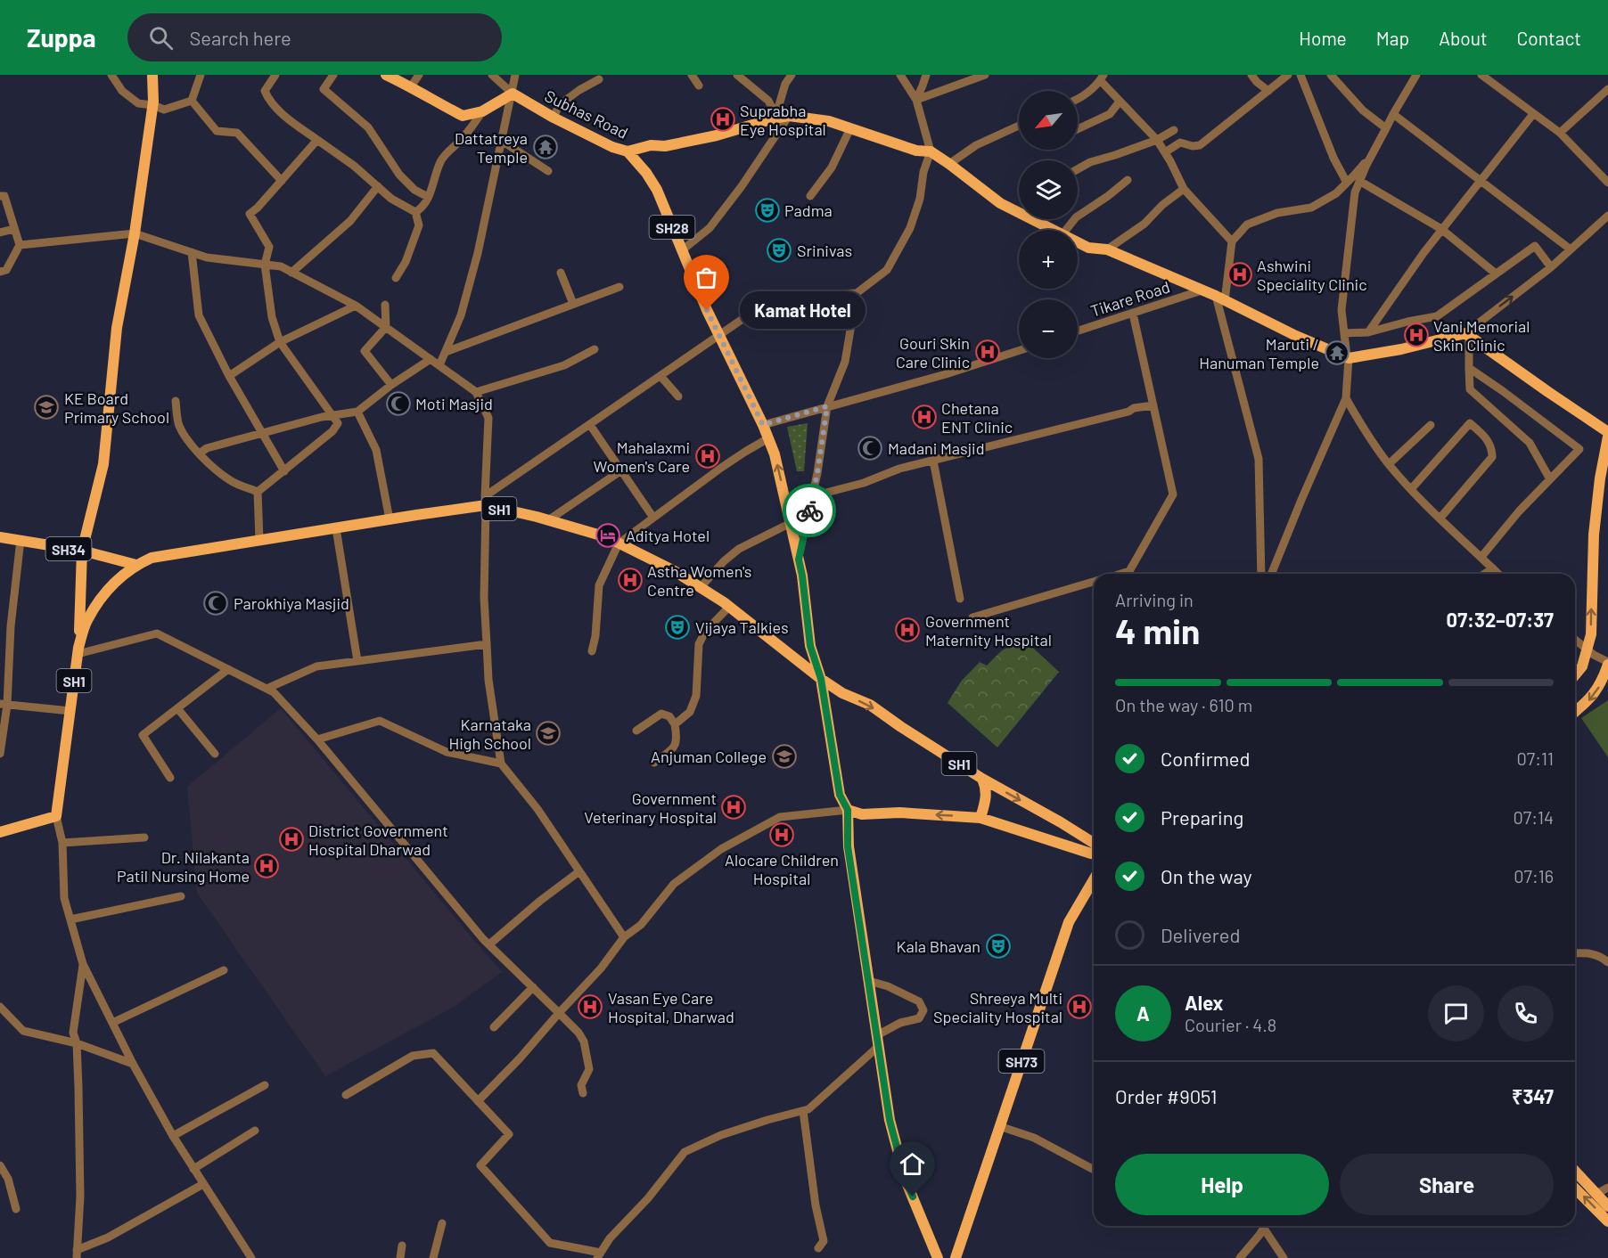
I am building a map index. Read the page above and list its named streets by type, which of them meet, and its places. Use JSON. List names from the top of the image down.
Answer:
{
  "streets": {
    "main road": [
      "Subhas Road",
      "SH28",
      "SH1",
      "SH34",
      "SH73"
    ],
    "street": ["Tikare Road"]
  },
  "crossings": [
    ["Subhas Road", "SH1"],
    ["SH1", "SH34"]
  ],
  "places": {
    "hospital": [
      "Suprabha Eye Hospital",
      "Ashwini Speciality Clinic",
      "Vani Memorial Skin Clinic",
      "Gouri Skin Care Clinic",
      "Chetana ENT Clinic",
      "Mahalaxmi Women's Care",
      "Astha Women's Centre",
      "Government Maternity Hospital",
      "Government Veterinary Hospital",
      "Alocare Children Hospital",
      "District Government Hospital Dharwad",
      "Dr. Nilakanta Patil Nursing Home",
      "Vasan Eye Care Hospital, Dharwad",
      "Shreeya Multi Speciality Hospital"
    ],
    "temple": ["Dattatreya Temple", "Maruti / Hanuman Temple"],
    "theatre": [
      "Padma",
      "Srinivas",
      "Vijaya Talkies",
      "Kala Bhavan"
    ],
    "other": ["Kamat Hotel"],
    "mosque": ["Moti Masjid", "Madani Masjid", "Parokhiya Masjid"],
    "school or university": ["KE Board Primary School", "Karnataka High School", "Anjuman College"],
    "hotel": ["Aditya Hotel"]
  },
  "north": "bottom left",
  "page": {
    "header": "Zuppa",
    "search": "Search here",
    "nav": [
      "Home",
      "Map",
      "About",
      "Contact"
    ],
    "map_buttons": ["+", "−"],
    "bubble": "Kamat Hotel",
    "heading": ["4 min", "Arriving in", "07:32–07:37"],
    "panel": [
      "Alex",
      "Courier · 4.8",
      "Order #9051",
      "₹347"
    ],
    "bar": "On the way · 610 m",
    "list": [
      ["Confirmed", "07:11"],
      ["Preparing", "07:14"],
      ["On the way", "07:16"],
      "Delivered"
    ],
    "round": "A",
    "buttons": ["Help", "Share"]
  }
}
